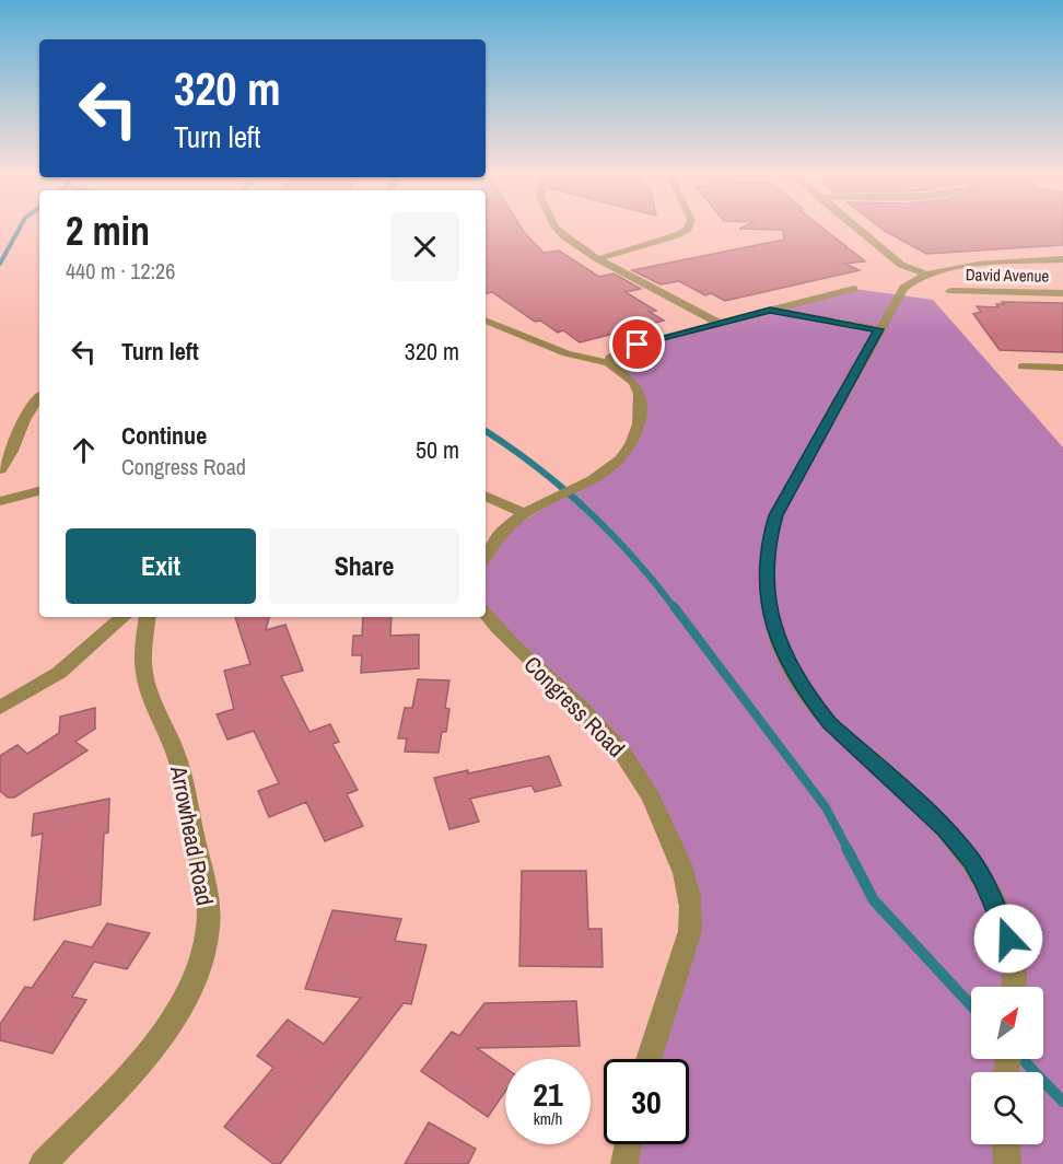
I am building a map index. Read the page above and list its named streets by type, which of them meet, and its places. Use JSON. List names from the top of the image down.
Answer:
{
  "streets": {
    "street": ["David Avenue", "Congress Road", "Arrowhead Road"]
  },
  "north": "top right",
  "page": {
    "turn": ["320 m", "Turn left"],
    "heading": ["2 min", "440 m · 12:26"],
    "list": [
      {
        "name": "Turn left",
        "value": "320 m"
      },
      {
        "name": "Continue",
        "note": "Congress Road",
        "value": "50 m"
      }
    ],
    "buttons": ["Exit", "Share"],
    "speed": "21 km/h",
    "limit": "30"
  }
}
